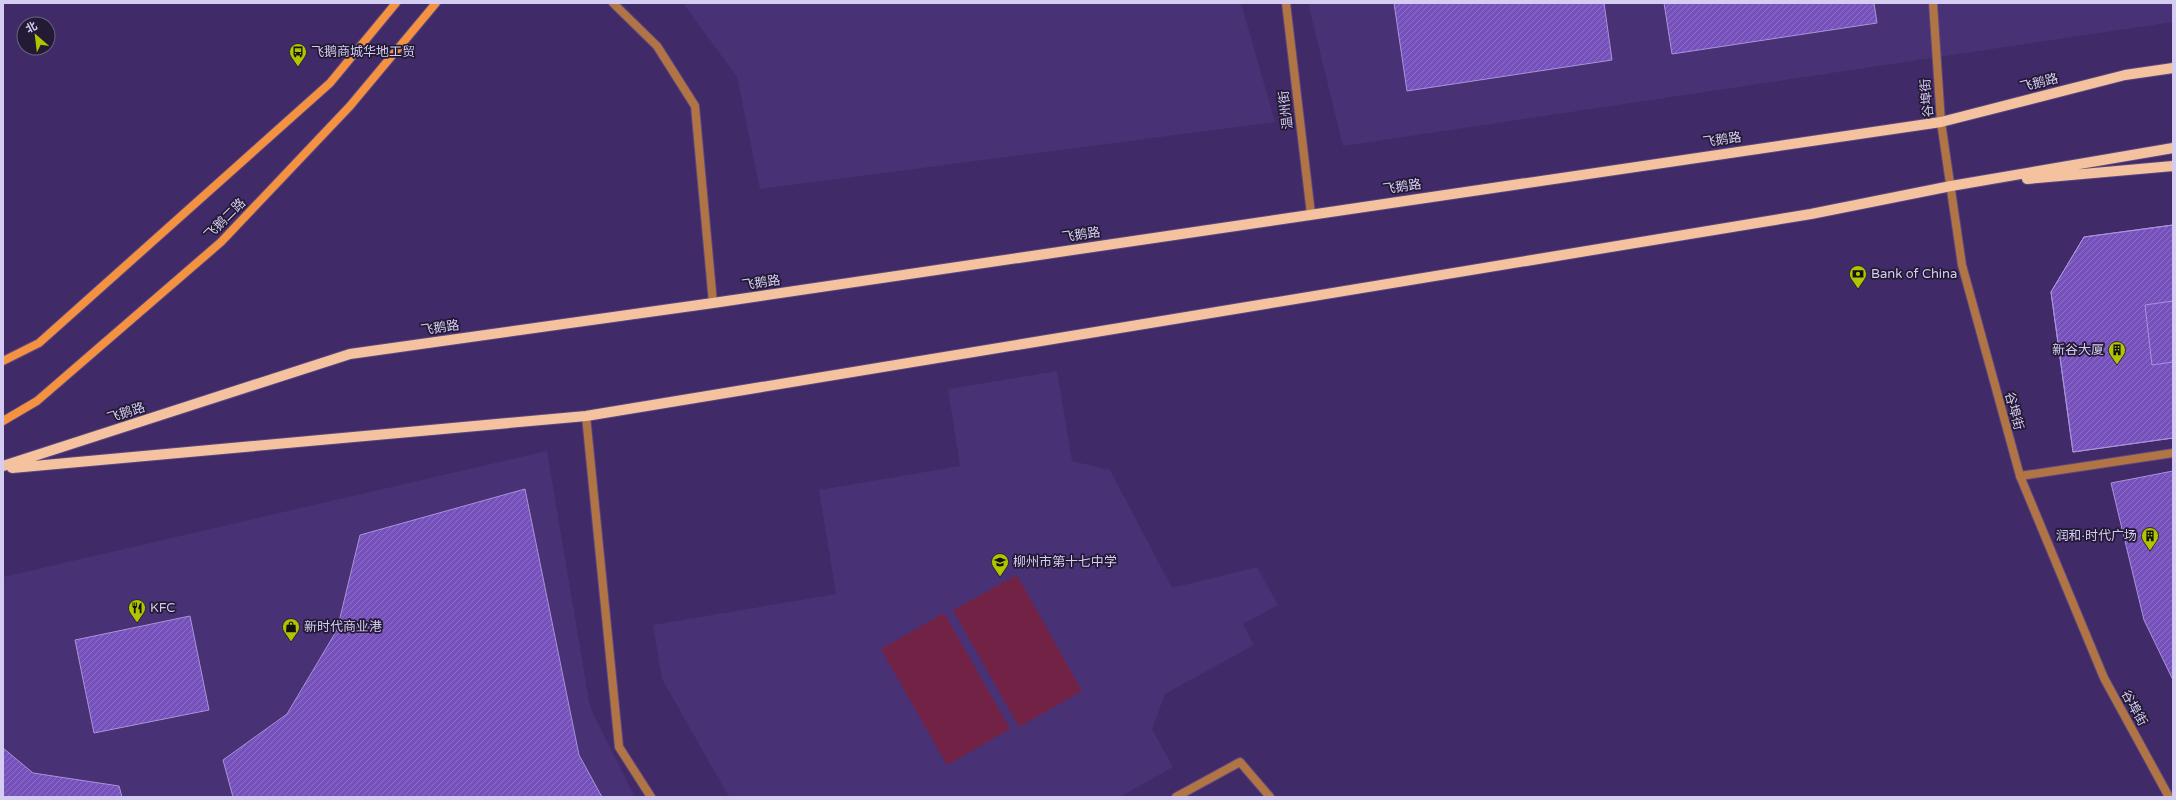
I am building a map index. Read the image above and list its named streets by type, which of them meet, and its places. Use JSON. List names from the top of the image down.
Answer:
{
  "streets": {
    "main road": ["飞鹅路", "飞鹅二路"],
    "street": ["谷埠街", "温州街"]
  },
  "crossings": [
    ["飞鹅路", "谷埠街"],
    ["飞鹅路", "温州街"]
  ],
  "places": {
    "bus stop": ["飞鹅商城华地工贸"],
    "bank": ["Bank of China"],
    "building": ["新谷大厦", "润和·时代广场"],
    "school or university": ["柳州市第十七中学"],
    "restaurant": ["KFC"],
    "shop": ["新时代商业港"]
  },
  "north": "top left"
}
